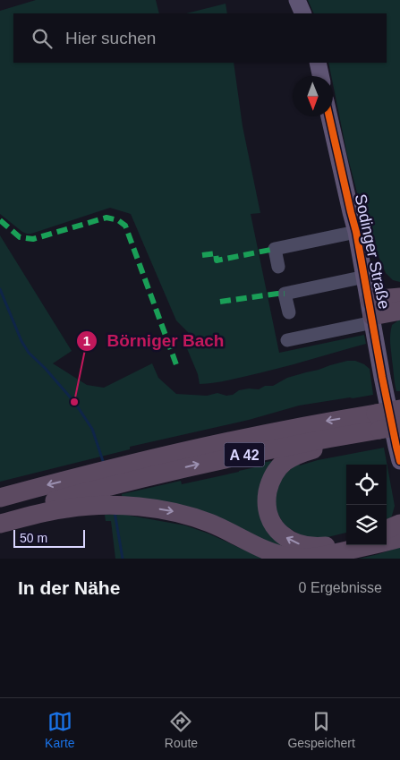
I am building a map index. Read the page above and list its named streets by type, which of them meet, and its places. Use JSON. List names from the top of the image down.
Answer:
{
  "streets": {
    "highway": ["A 42"],
    "main road": ["Sodinger Straße"]
  },
  "places": ["Börniger Bach"],
  "scale_bar": "50 m",
  "north": "bottom",
  "page": {
    "search": "Hier suchen",
    "scale": "50 m",
    "heading": ["In der Nähe", "0 Ergebnisse"],
    "nav": ["Karte", "Route", "Gespeichert"]
  }
}
